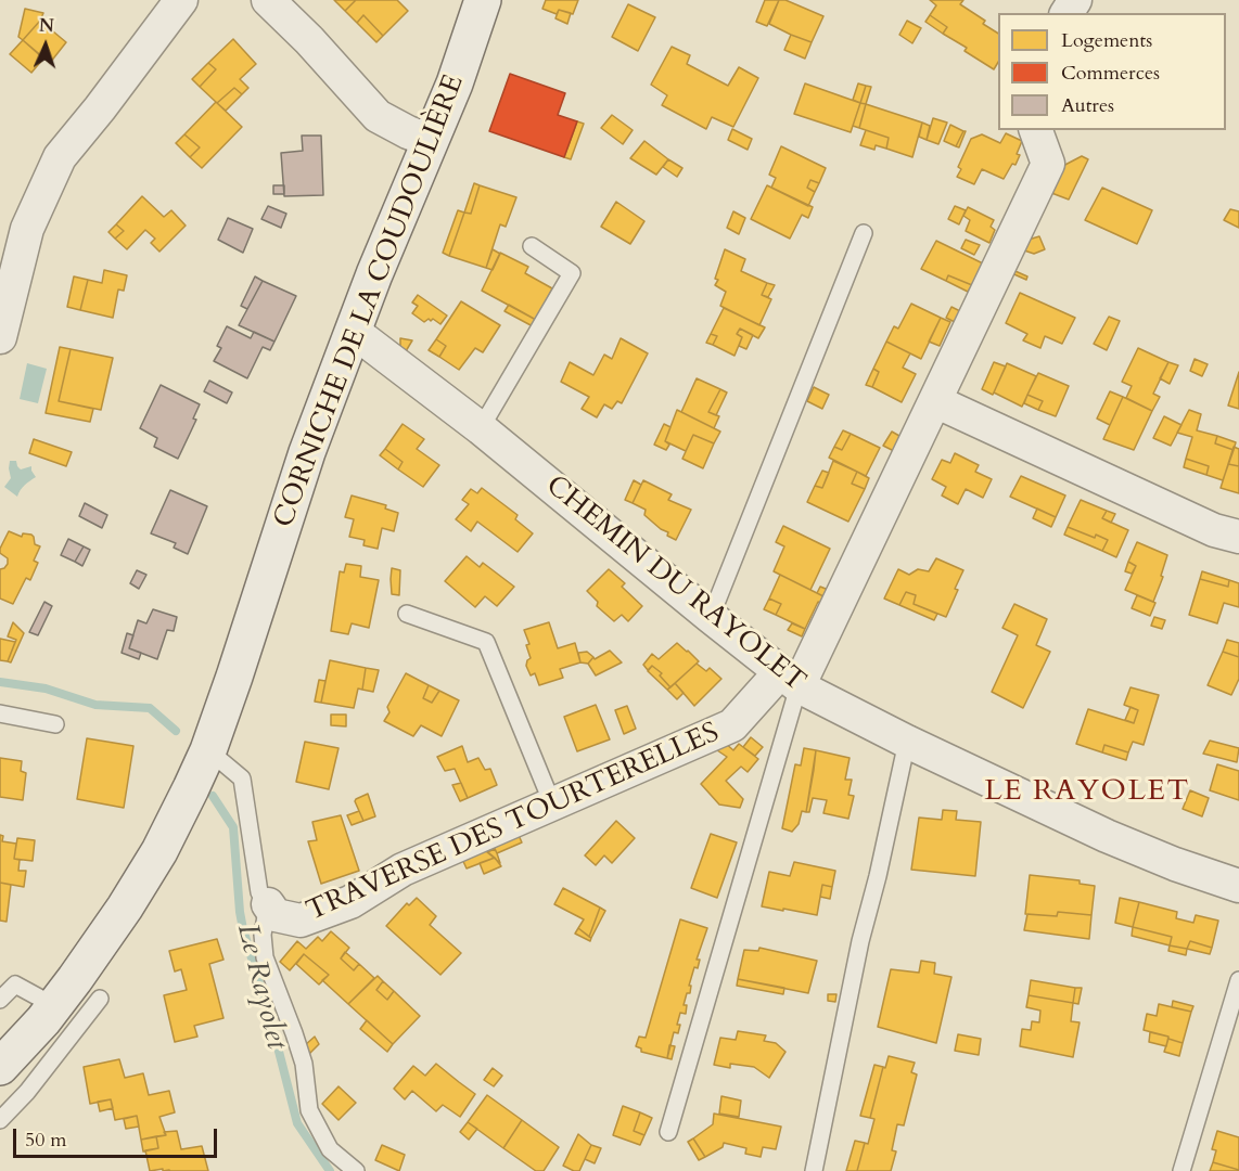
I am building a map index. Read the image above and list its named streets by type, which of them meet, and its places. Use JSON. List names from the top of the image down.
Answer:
{
  "streets": {
    "main road": ["CORNICHE DE LA COUDOULIÈRE"],
    "street": ["CHEMIN DU RAYOLET", "TRAVERSE DES TOURTERELLES"]
  },
  "crossings": [
    ["CORNICHE DE LA COUDOULIÈRE", "CHEMIN DU RAYOLET"],
    ["CHEMIN DU RAYOLET", "TRAVERSE DES TOURTERELLES"]
  ],
  "districts": ["LE RAYOLET"],
  "water": ["Le Rayolet"],
  "legend": ["Logements", "Commerces", "Autres"],
  "scale_bar": "50 m",
  "north": "top"
}
